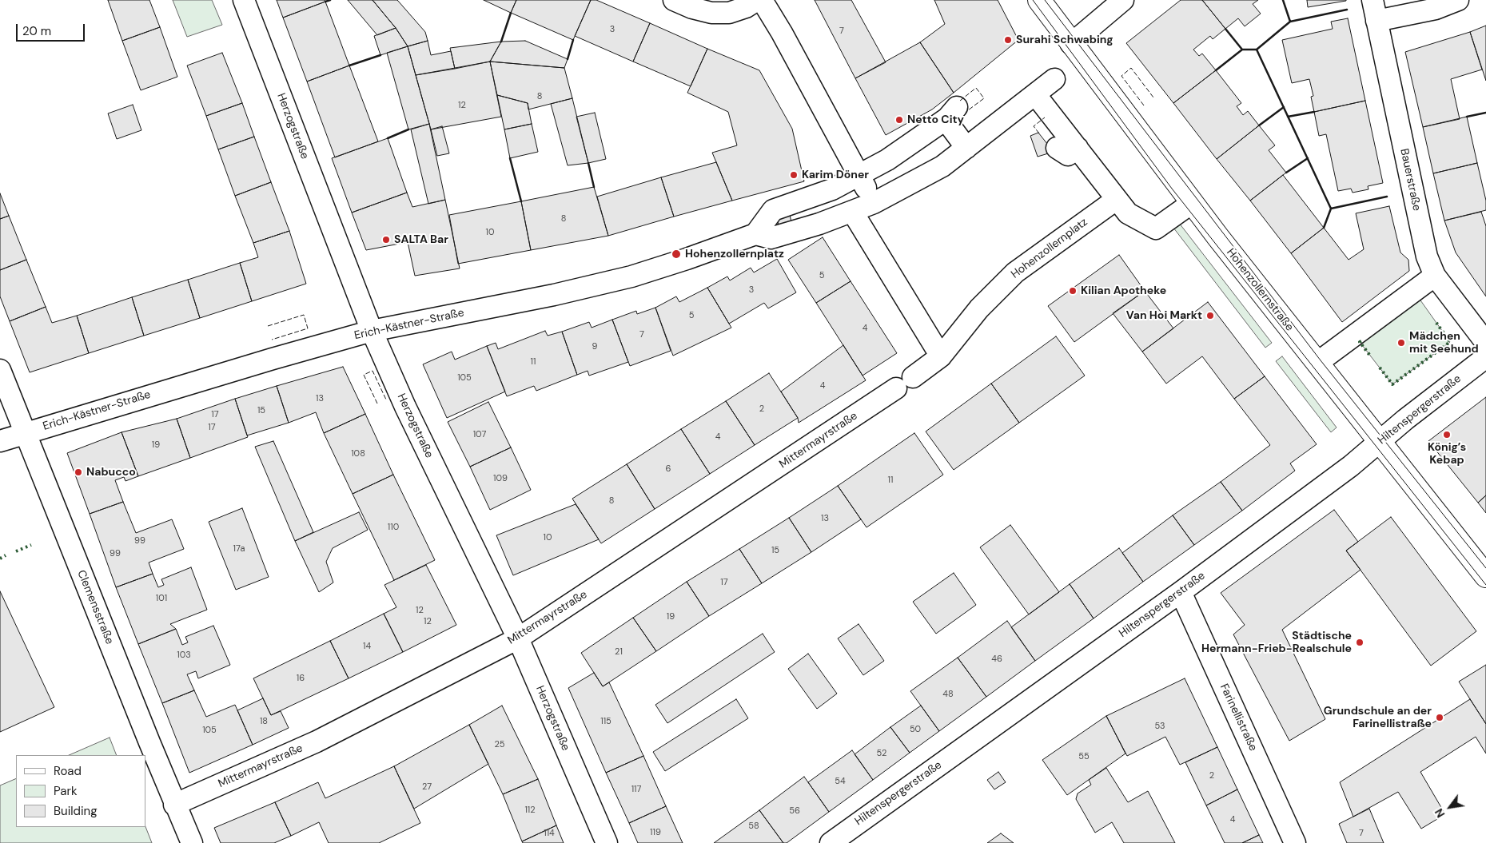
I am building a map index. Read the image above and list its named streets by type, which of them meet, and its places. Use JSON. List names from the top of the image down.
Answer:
{
  "streets": {
    "street": [
      "Herzogstraße",
      "Bauerstraße",
      "Hohenzollernplatz",
      "Hohenzollernstraße",
      "Erich-Kästner-Straße",
      "Hiltenspergerstraße",
      "Mittermayrstraße",
      "Clemensstraße",
      "Farinellistraße"
    ]
  },
  "crossings": [
    ["Herzogstraße", "Erich-Kästner-Straße"],
    ["Herzogstraße", "Mittermayrstraße"],
    ["Hohenzollernplatz", "Mittermayrstraße"],
    ["Hohenzollernstraße", "Hiltenspergerstraße"],
    ["Erich-Kästner-Straße", "Clemensstraße"],
    ["Hiltenspergerstraße", "Farinellistraße"],
    ["Mittermayrstraße", "Clemensstraße"]
  ],
  "places": [
    "Surahi Schwabing",
    "Netto City",
    "Karim Döner",
    "SALTA Bar",
    "Hohenzollernplatz",
    "Kilian Apotheke",
    "Van Hoi Markt",
    "Mädchen mit Seehund",
    "König’s Kebap",
    "Nabucco",
    "Städtische Hermann-Frieb-Realschule",
    "Grundschule an der Farinellistraße"
  ],
  "house_numbers": [
    "3",
    "7",
    "8",
    "12",
    "8",
    "10",
    "5",
    "3",
    "5",
    "4",
    "7",
    "9",
    "11",
    "105",
    "4",
    "13",
    "2",
    "15",
    "17",
    "17",
    "107",
    "4",
    "19",
    "108",
    "6",
    "109",
    "11",
    "8",
    "13",
    "110",
    "10",
    "99",
    "17a",
    "15",
    "99",
    "17",
    "101",
    "12",
    "19",
    "12",
    "14",
    "21",
    "103",
    "46",
    "16",
    "48",
    "18",
    "115",
    "53",
    "50",
    "105",
    "25",
    "52",
    "55",
    "2",
    "54",
    "27",
    "117",
    "112",
    "56",
    "4",
    "58",
    "119",
    "114",
    "7"
  ],
  "legend": ["Road", "Park", "Building"],
  "scale_bar": "20 m",
  "north": "bottom left"
}
